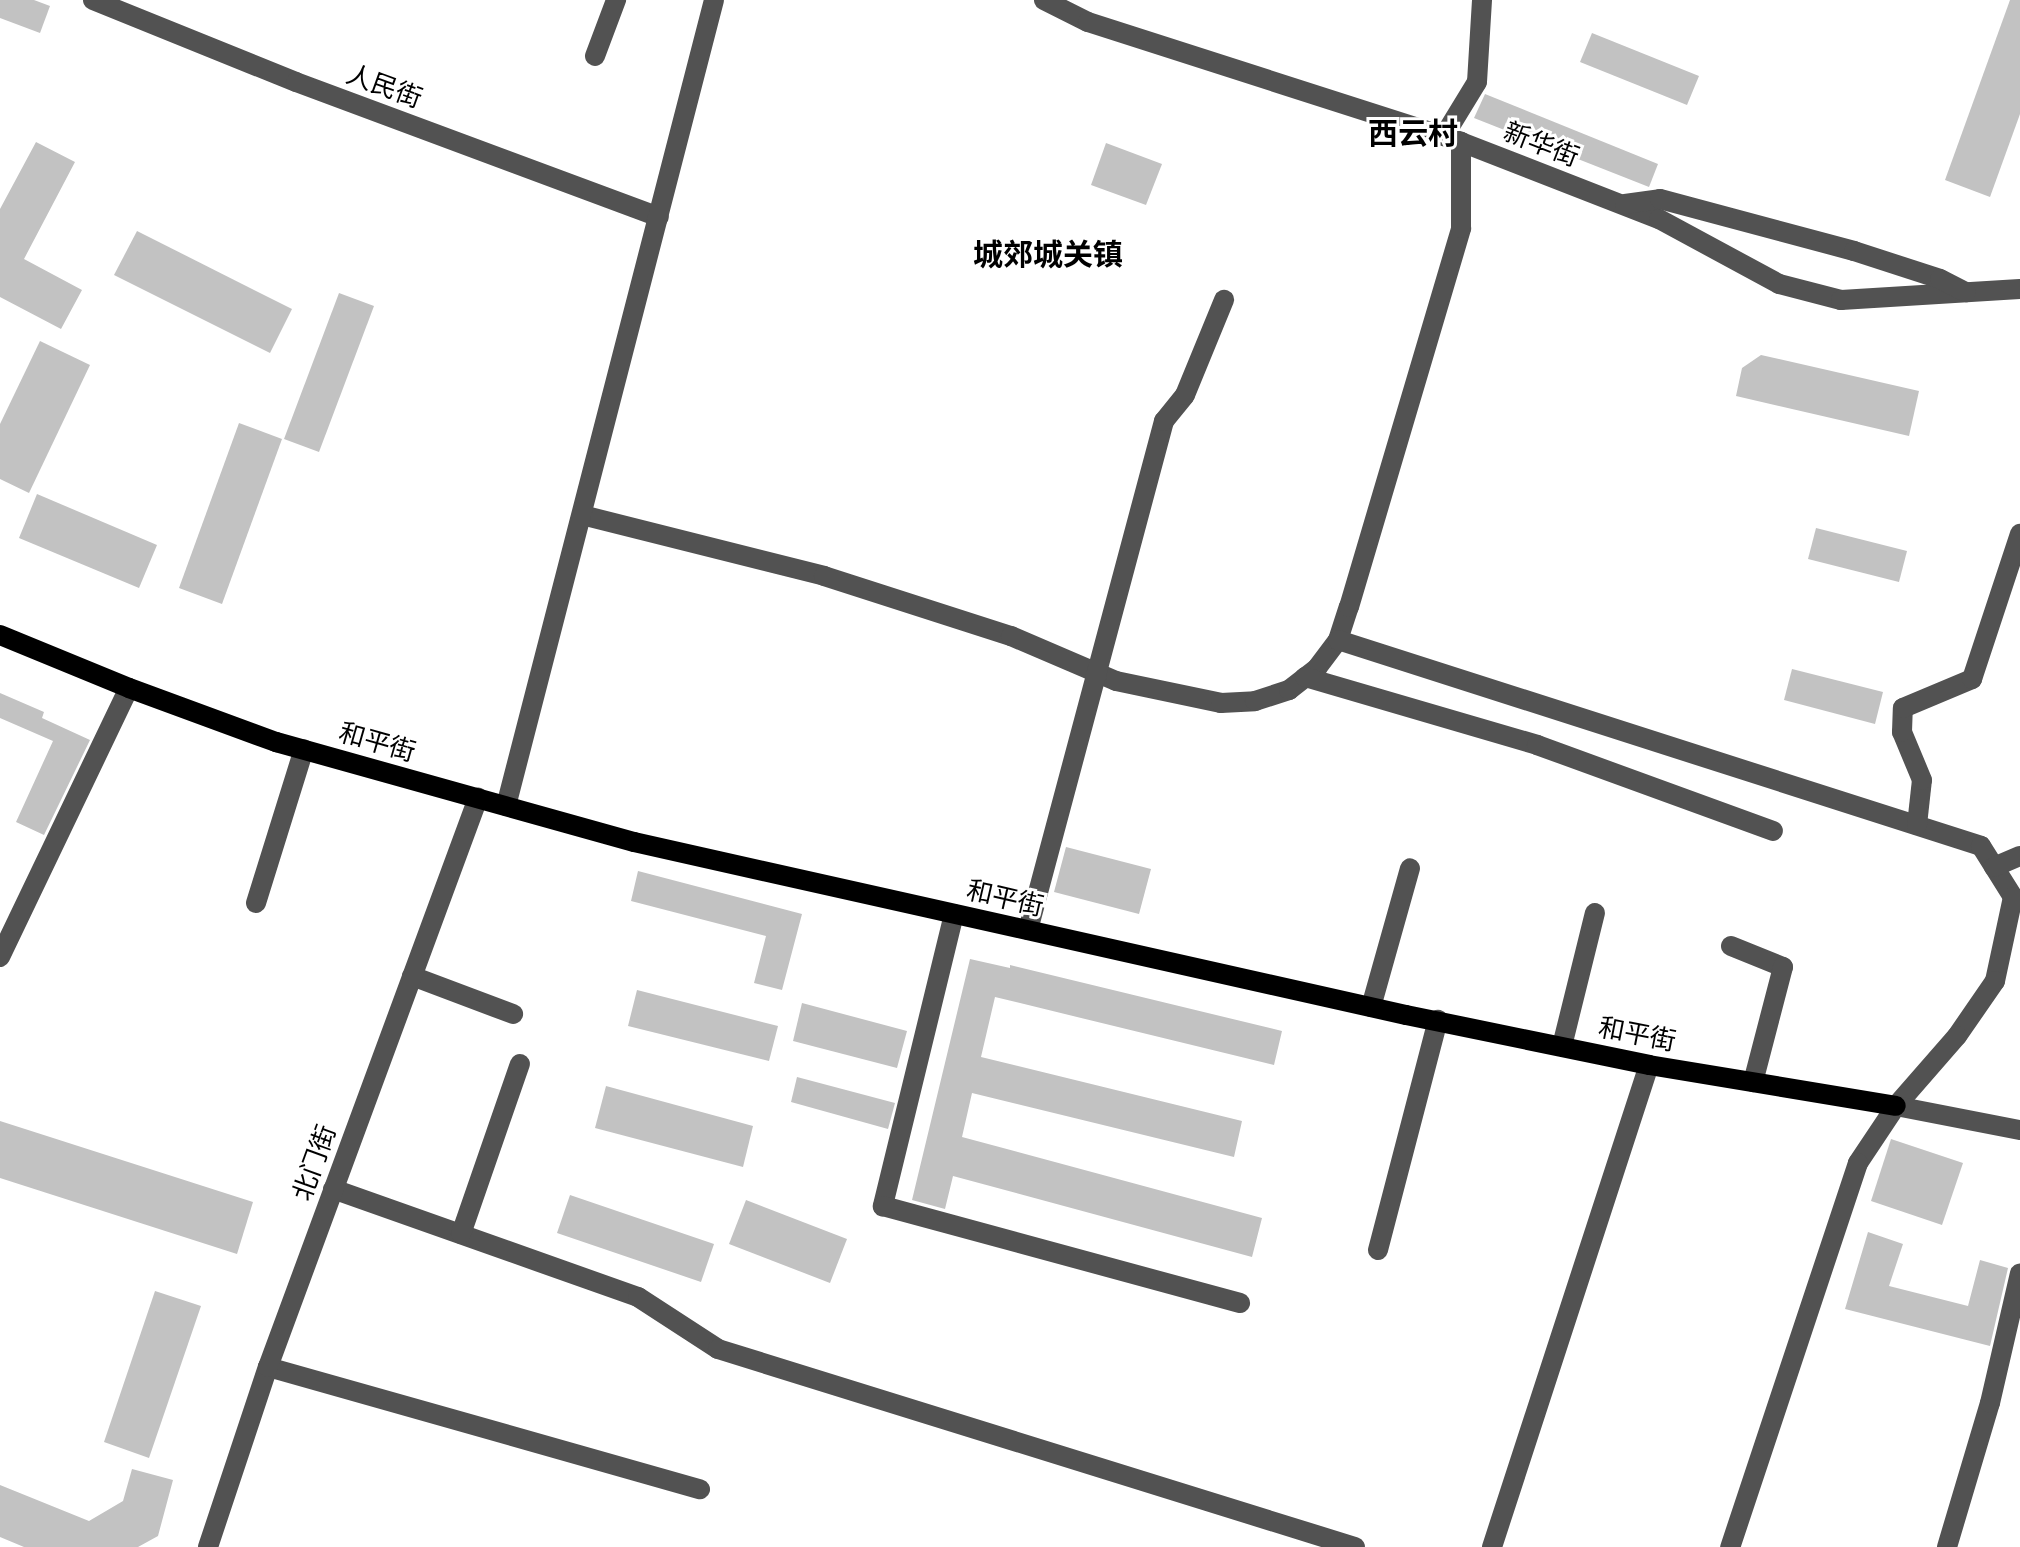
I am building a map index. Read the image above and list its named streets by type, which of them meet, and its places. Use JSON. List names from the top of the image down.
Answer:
{
  "streets": {
    "main road": ["和平街"],
    "street": ["人民街", "新华街", "北门街"]
  },
  "crossings": [
    ["和平街", "北门街"]
  ],
  "districts": ["西云村", "城郊城关镇"]
}
